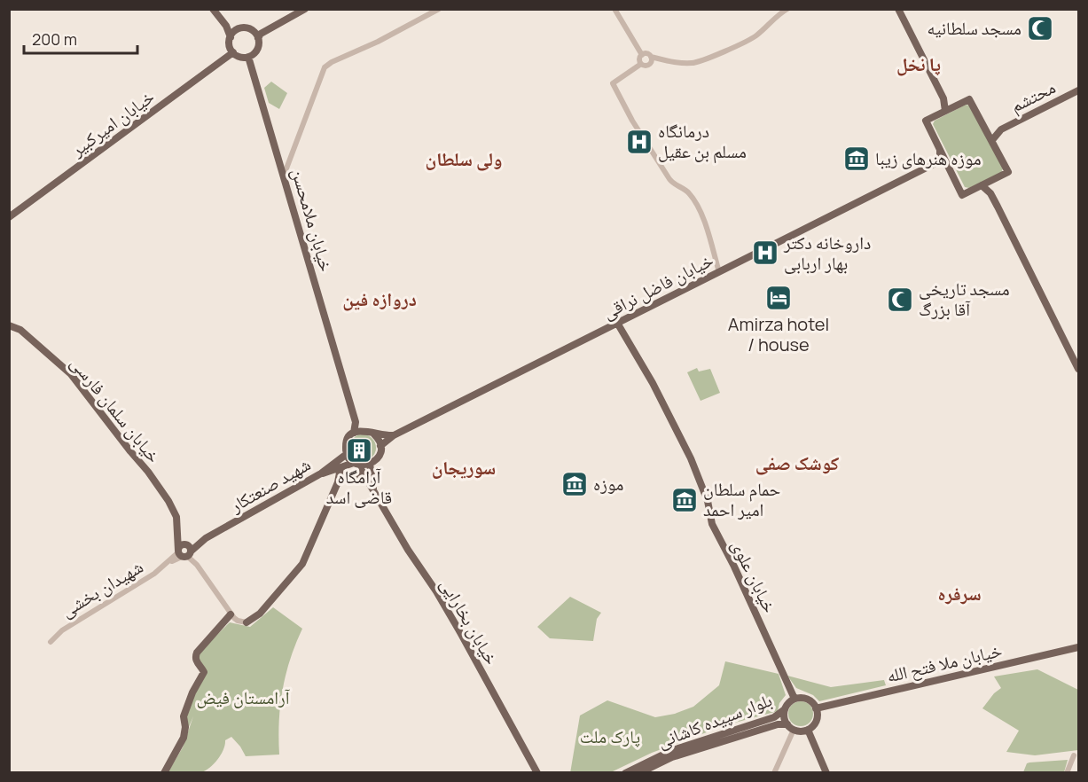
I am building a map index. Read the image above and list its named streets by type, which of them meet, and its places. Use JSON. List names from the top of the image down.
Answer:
{
  "streets": {
    "main road": [
      "محتشم",
      "خیابان امیرکبیر",
      "خیابان ملامحسن",
      "خیابان فاضل نراقی",
      "خیابان سلمان فارسی",
      "شهید صنعتکار",
      "خیابان علوی",
      "خیابان بخارایی",
      "خیابان ملا فتح الله",
      "بلوار سپیده کاشانی"
    ],
    "street": ["شهیدان بخشی"]
  },
  "crossings": [
    ["خیابان امیرکبیر", "خیابان ملامحسن"],
    ["خیابان فاضل نراقی", "شهید صنعتکار"],
    ["خیابان فاضل نراقی", "خیابان علوی"],
    ["خیابان فاضل نراقی", "خیابان بخارایی"],
    ["خیابان سلمان فارسی", "شهید صنعتکار"],
    ["خیابان سلمان فارسی", "شهیدان بخشی"],
    ["شهید صنعتکار", "شهیدان بخشی"],
    ["شهید صنعتکار", "خیابان بخارایی"],
    ["خیابان علوی", "خیابان ملا فتح الله"],
    ["خیابان علوی", "بلوار سپیده کاشانی"],
    ["خیابان ملا فتح الله", "بلوار سپیده کاشانی"]
  ],
  "districts": [
    "پا نخل",
    "ولی سلطان",
    "دروازه فین",
    "کوشک صفی",
    "سوریجان",
    "سرفره"
  ],
  "parks": ["آرامستان فیض", "پارک ملت"],
  "places": {
    "mosque": ["مسجد سلطانیه", "مسجد تاریخی آقا بزرگ"],
    "hospital": ["درمانگاه مسلم بن عقیل", "داروخانه دکتر بهار اربابی"],
    "museum": ["موزه هنرهای زیبا", "موزه", "حمام سلطان امیر احمد"],
    "hotel": ["Amirza hotel / house"],
    "building": ["آرامگاه قاضی اسد"]
  },
  "scale_bar": "200 m"
}
